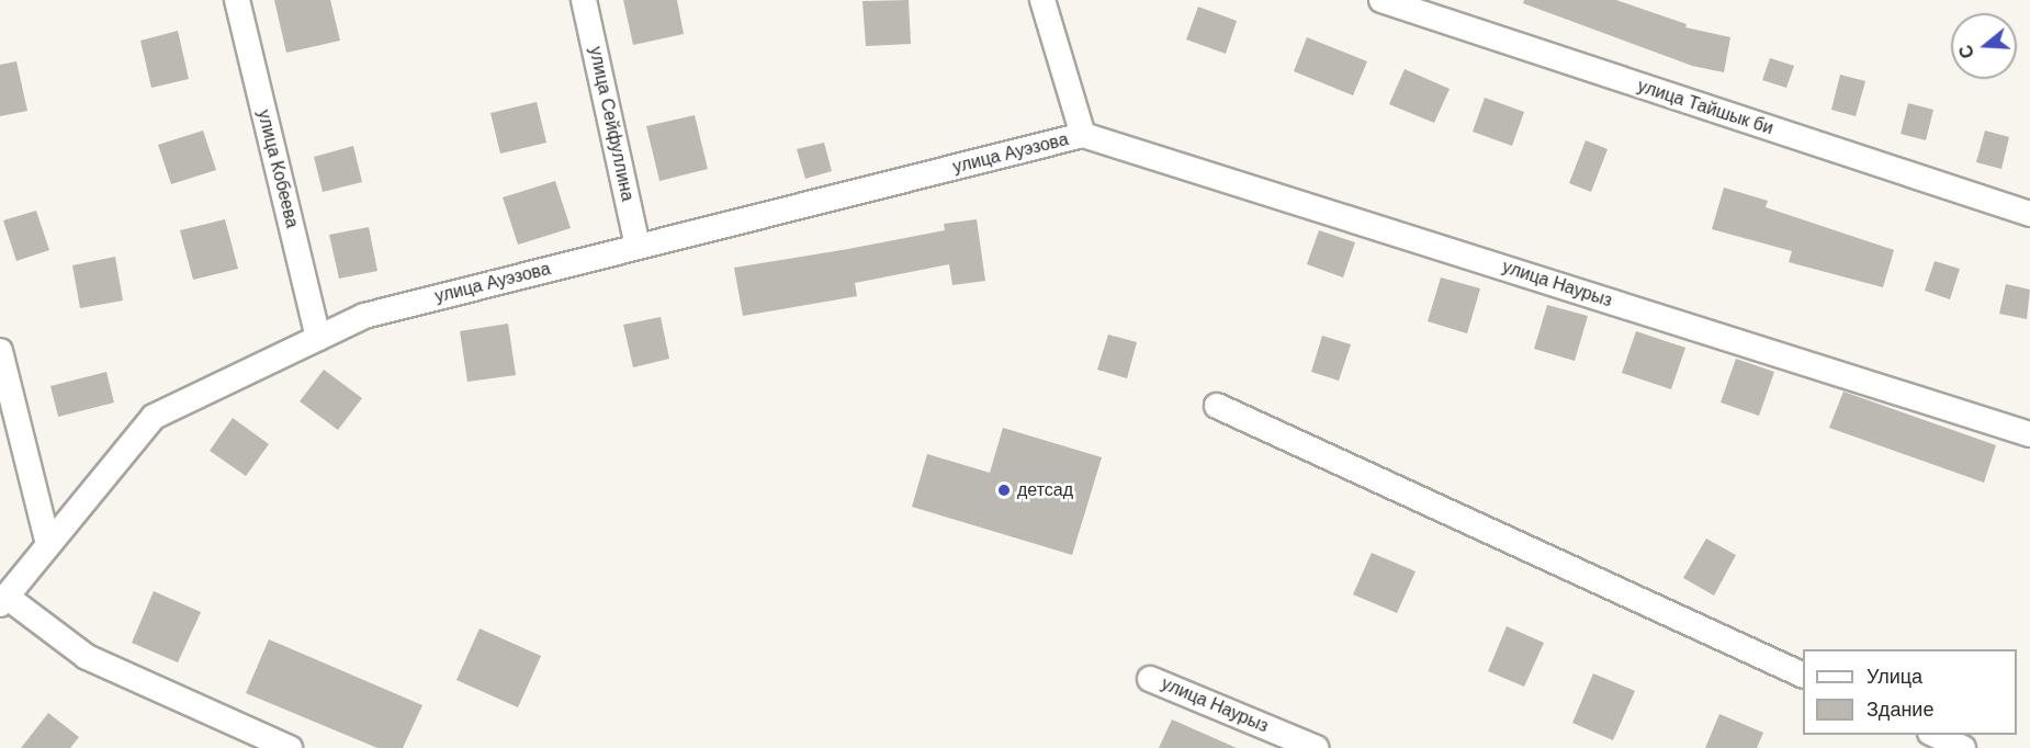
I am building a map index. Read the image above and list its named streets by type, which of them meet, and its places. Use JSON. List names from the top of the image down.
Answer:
{
  "streets": {
    "street": [
      "улица Тайшык би",
      "улица Сейфуллина",
      "улица Ауэзова",
      "улица Кобеева",
      "улица Наурыз"
    ]
  },
  "crossings": [
    ["улица Сейфуллина", "улица Ауэзова"],
    ["улица Ауэзова", "улица Кобеева"],
    ["улица Ауэзова", "улица Наурыз"]
  ],
  "places": ["детсад"],
  "legend": ["Улица", "Здание"],
  "north": "left"
}
